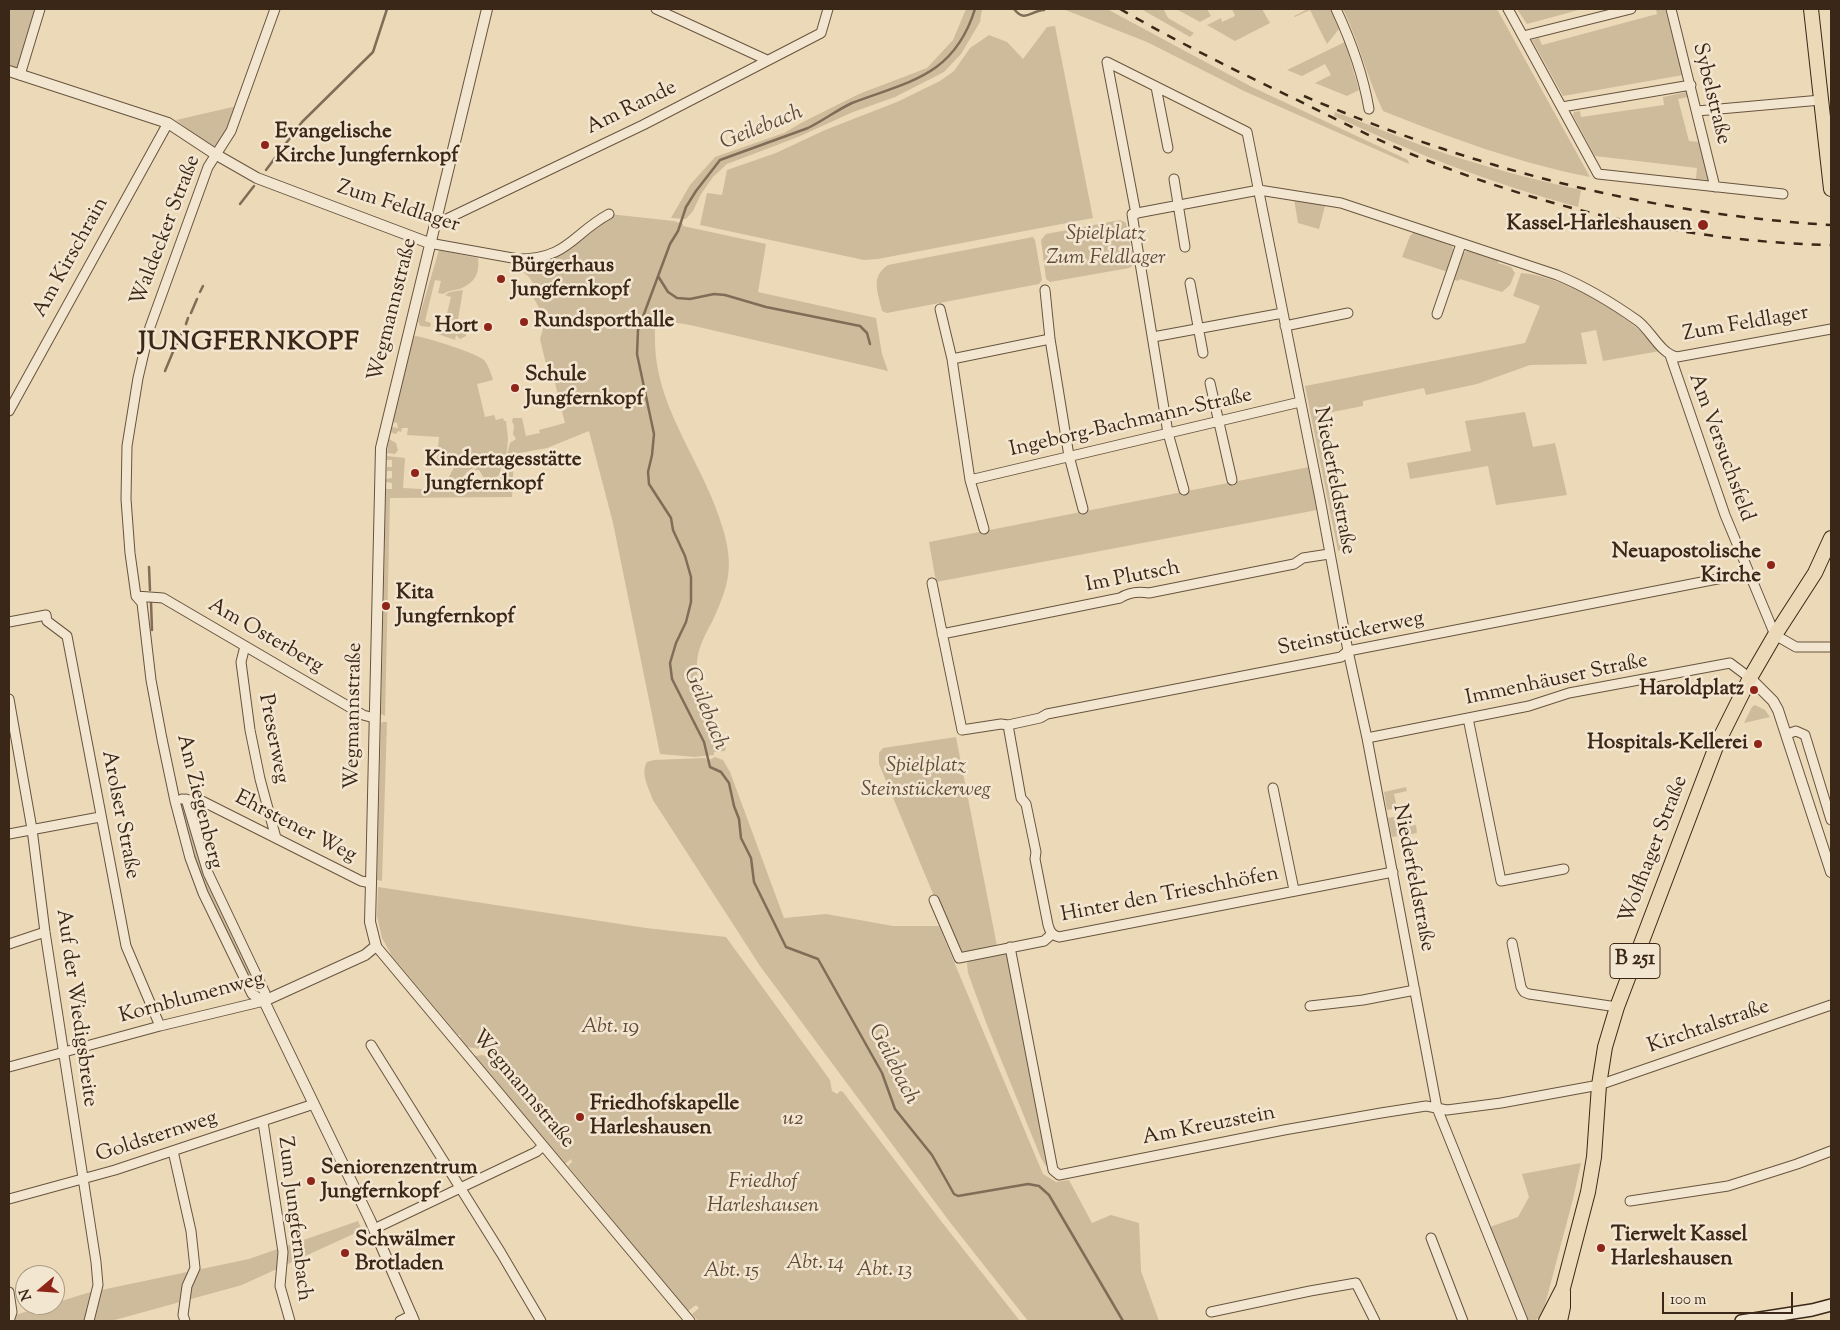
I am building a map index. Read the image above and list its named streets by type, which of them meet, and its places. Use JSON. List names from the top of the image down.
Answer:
{
  "streets": {
    "main road": ["Wolfhager Straße", "B 251"],
    "street": [
      "Sybelstraße",
      "Am Rande",
      "Zum Feldlager",
      "Waldecker Straße",
      "Am Kirschrain",
      "Wegmannstraße",
      "Ingeborg-Bachmann-Straße",
      "Am Versuchsfeld",
      "Niederfeldstraße",
      "Im Plutsch",
      "Steinstückerweg",
      "Am Osterberg",
      "Immenhäuser Straße",
      "Preserweg",
      "Am Ziegenberg",
      "Arolser Straße",
      "Ehrstener Weg",
      "Hinter den Trieschhöfen",
      "Kornblumenweg",
      "Auf der Wiedigsbreite",
      "Kirchtalstraße",
      "Am Kreuzstein",
      "Goldsternweg",
      "Zum Jungfernbach"
    ]
  },
  "crossings": [
    ["Am Rande", "Wegmannstraße"],
    ["Zum Feldlager", "Waldecker Straße"],
    ["Zum Feldlager", "Am Kirschrain"],
    ["Zum Feldlager", "Wegmannstraße"],
    ["Zum Feldlager", "Am Versuchsfeld"],
    ["Zum Feldlager", "Niederfeldstraße"],
    ["Waldecker Straße", "Am Osterberg"],
    ["Waldecker Straße", "Am Ziegenberg"],
    ["Wegmannstraße", "Am Osterberg"],
    ["Wegmannstraße", "Ehrstener Weg"],
    ["Wegmannstraße", "Kornblumenweg"],
    ["Ingeborg-Bachmann-Straße", "Niederfeldstraße"],
    ["Am Versuchsfeld", "Steinstückerweg"],
    ["Am Versuchsfeld", "Wolfhager Straße"],
    ["Niederfeldstraße", "Im Plutsch"],
    ["Niederfeldstraße", "Steinstückerweg"],
    ["Niederfeldstraße", "Immenhäuser Straße"],
    ["Niederfeldstraße", "Hinter den Trieschhöfen"],
    ["Niederfeldstraße", "Am Kreuzstein"],
    ["Im Plutsch", "Steinstückerweg"],
    ["Am Osterberg", "Preserweg"],
    ["Am Osterberg", "Am Ziegenberg"],
    ["Immenhäuser Straße", "Wolfhager Straße"],
    ["Preserweg", "Ehrstener Weg"],
    ["Am Ziegenberg", "Ehrstener Weg"],
    ["Am Ziegenberg", "Kornblumenweg"],
    ["Am Ziegenberg", "Goldsternweg"],
    ["Arolser Straße", "Kornblumenweg"],
    ["Wolfhager Straße", "Kirchtalstraße"],
    ["Wolfhager Straße", "Am Kreuzstein"],
    ["Hinter den Trieschhöfen", "Am Kreuzstein"],
    ["Kornblumenweg", "Auf der Wiedigsbreite"],
    ["Auf der Wiedigsbreite", "Goldsternweg"],
    ["Kirchtalstraße", "Am Kreuzstein"],
    ["Goldsternweg", "Zum Jungfernbach"]
  ],
  "districts": ["JUNGFERNKOPF"],
  "water": ["Geilebach"],
  "parks": [
    "Spielplatz Zum Feldlager",
    "Spielplatz Steinstückerweg",
    "Abt. 19",
    "u2",
    "Friedhof Harleshausen",
    "Abt. 14",
    "Abt. 13",
    "Abt. 15"
  ],
  "places": [
    "Evangelische Kirche Jungfernkopf",
    "Kassel-Harleshausen",
    "Bürgerhaus Jungfernkopf",
    "Rundsporthalle",
    "Hort",
    "Schule Jungfernkopf",
    "Kindertagesstätte Jungfernkopf",
    "Neuapostolische Kirche",
    "Kita Jungfernkopf",
    "Haroldplatz",
    "Hospitals-Kellerei",
    "Friedhofskapelle Harleshausen",
    "Seniorenzentrum Jungfernkopf",
    "Tierwelt Kassel Harleshausen",
    "Schwälmer Brotladen"
  ],
  "scale_bar": "100 m",
  "north": "left"
}
